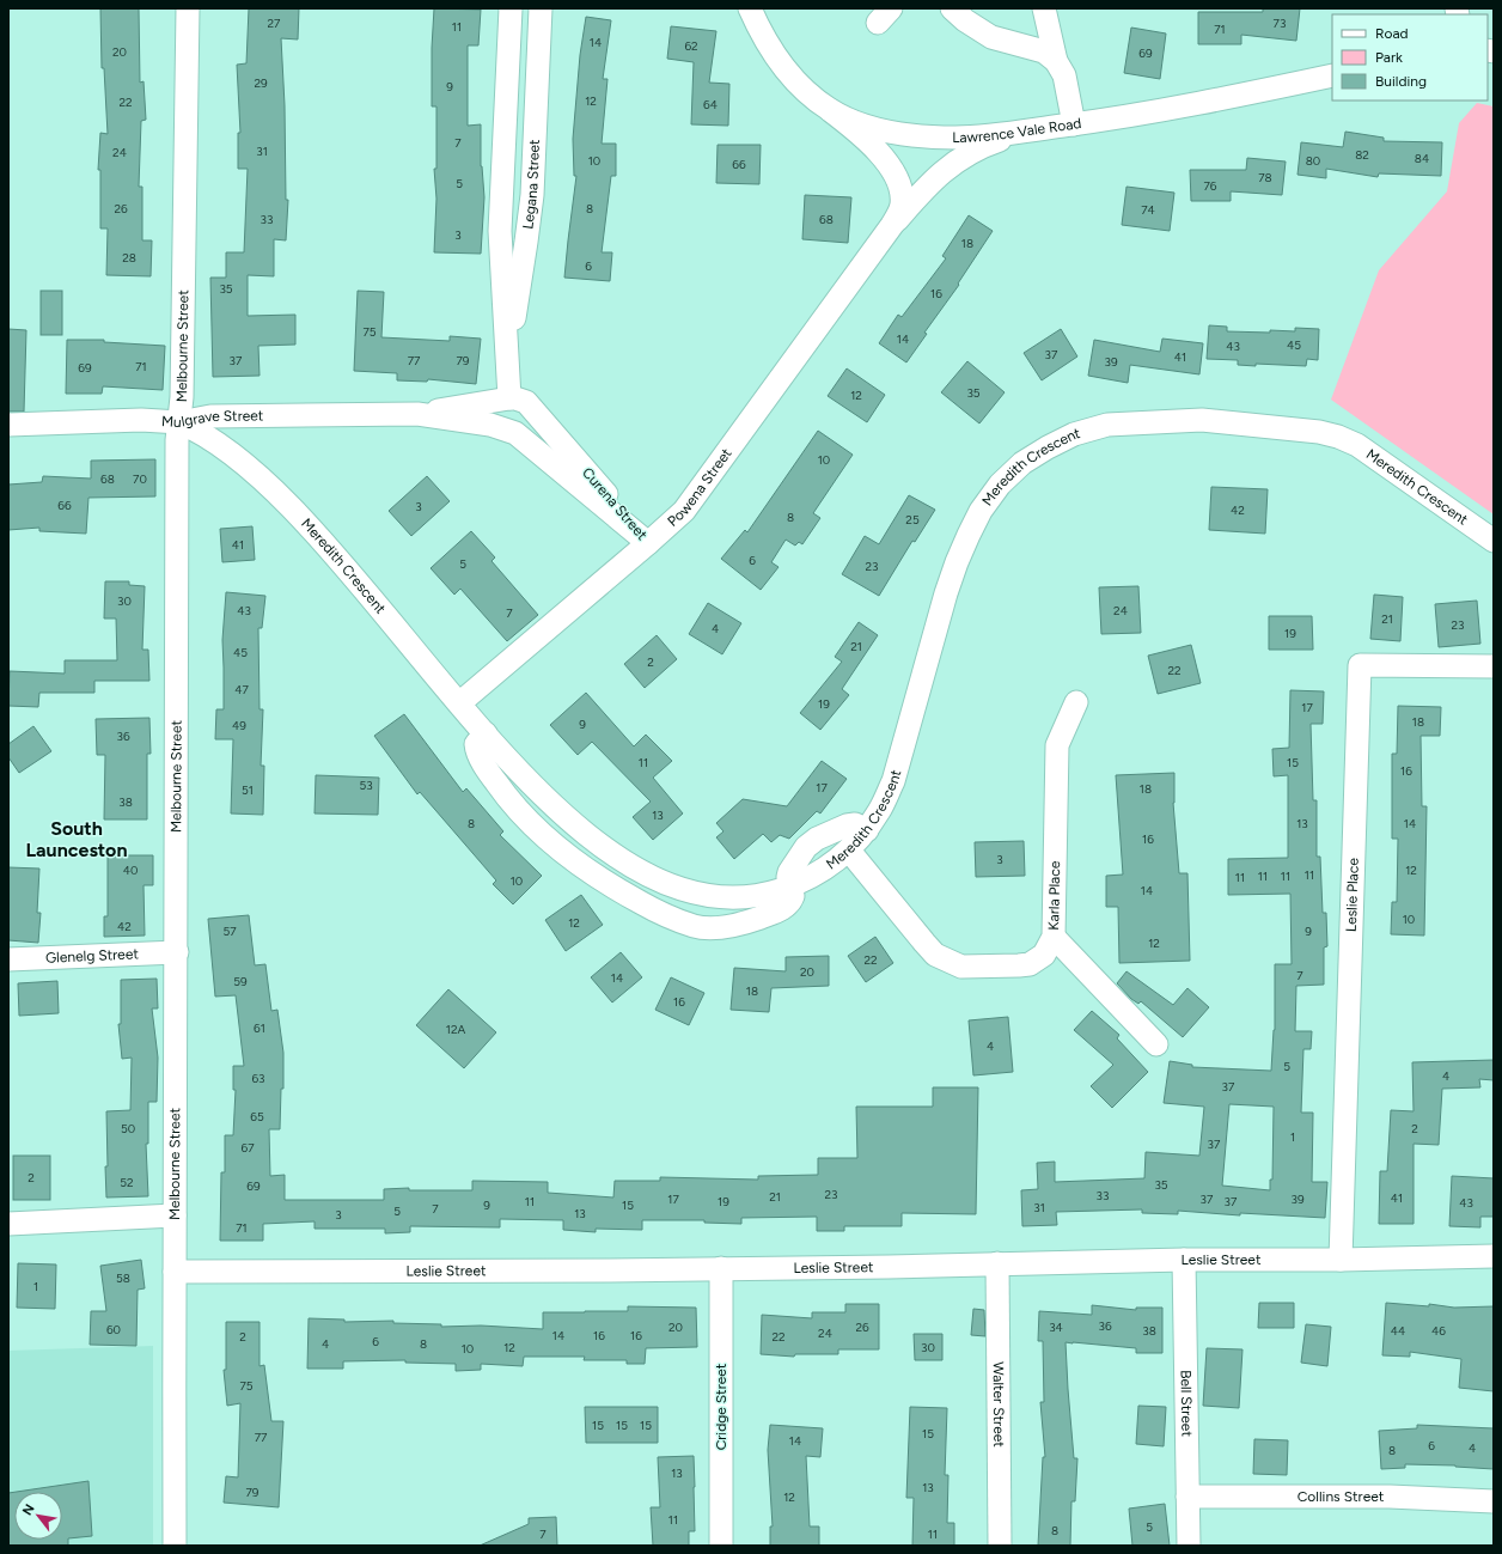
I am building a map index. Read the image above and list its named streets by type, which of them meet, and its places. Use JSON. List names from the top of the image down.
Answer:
{
  "streets": {
    "street": [
      "Lawrence Vale Road",
      "Legana Street",
      "Melbourne Street",
      "Mulgrave Street",
      "Meredith Crescent",
      "Powena Street",
      "Curena Street",
      "Leslie Place",
      "Karla Place",
      "Glenelg Street",
      "Leslie Street",
      "Bell Street",
      "Walter Street",
      "Cridge Street",
      "Collins Street"
    ]
  },
  "crossings": [
    ["Lawrence Vale Road", "Powena Street"],
    ["Legana Street", "Mulgrave Street"],
    ["Legana Street", "Curena Street"],
    ["Melbourne Street", "Mulgrave Street"],
    ["Melbourne Street", "Meredith Crescent"],
    ["Melbourne Street", "Glenelg Street"],
    ["Melbourne Street", "Leslie Street"],
    ["Mulgrave Street", "Meredith Crescent"],
    ["Mulgrave Street", "Curena Street"],
    ["Meredith Crescent", "Powena Street"],
    ["Meredith Crescent", "Karla Place"],
    ["Powena Street", "Curena Street"],
    ["Leslie Place", "Leslie Street"],
    ["Leslie Street", "Bell Street"],
    ["Leslie Street", "Walter Street"],
    ["Leslie Street", "Cridge Street"],
    ["Bell Street", "Collins Street"]
  ],
  "districts": ["South Launceston"],
  "house_numbers": [
    "27",
    "73",
    "11",
    "71",
    "14",
    "62",
    "20",
    "69",
    "29",
    "9",
    "12",
    "22",
    "64",
    "7",
    "31",
    "24",
    "82",
    "84",
    "10",
    "80",
    "66",
    "78",
    "5",
    "76",
    "26",
    "8",
    "74",
    "33",
    "68",
    "3",
    "18",
    "28",
    "6",
    "35",
    "16",
    "75",
    "14",
    "45",
    "43",
    "37",
    "41",
    "37",
    "77",
    "79",
    "39",
    "71",
    "69",
    "35",
    "12",
    "10",
    "68",
    "70",
    "66",
    "3",
    "42",
    "8",
    "25",
    "41",
    "6",
    "5",
    "23",
    "30",
    "43",
    "24",
    "7",
    "21",
    "23",
    "4",
    "19",
    "21",
    "45",
    "2",
    "22",
    "47",
    "19",
    "17",
    "18",
    "9",
    "49",
    "36",
    "11",
    "15",
    "16",
    "53",
    "17",
    "18",
    "51",
    "38",
    "13",
    "8",
    "13",
    "14",
    "16",
    "3",
    "40",
    "12",
    "11",
    "11",
    "11",
    "11",
    "10",
    "14",
    "10",
    "12",
    "42",
    "57",
    "9",
    "12",
    "22",
    "20",
    "7",
    "14",
    "59",
    "18",
    "16",
    "61",
    "12A",
    "4",
    "5",
    "4",
    "63",
    "37",
    "65",
    "50",
    "2",
    "1",
    "37",
    "67",
    "2",
    "52",
    "35",
    "69",
    "23",
    "33",
    "21",
    "41",
    "17",
    "37",
    "39",
    "11",
    "19",
    "37",
    "43",
    "9",
    "15",
    "31",
    "7",
    "5",
    "13",
    "3",
    "71",
    "58",
    "1",
    "36",
    "20",
    "26",
    "34",
    "60",
    "38",
    "44",
    "46",
    "24",
    "14",
    "16",
    "16",
    "2",
    "22",
    "6",
    "4",
    "8",
    "12",
    "30",
    "10",
    "75",
    "15",
    "15",
    "15",
    "15",
    "77",
    "14",
    "6",
    "4",
    "8",
    "13",
    "13",
    "79",
    "12",
    "11",
    "5",
    "8",
    "7",
    "11"
  ],
  "legend": ["Road", "Park", "Building"],
  "north": "top left"
}
